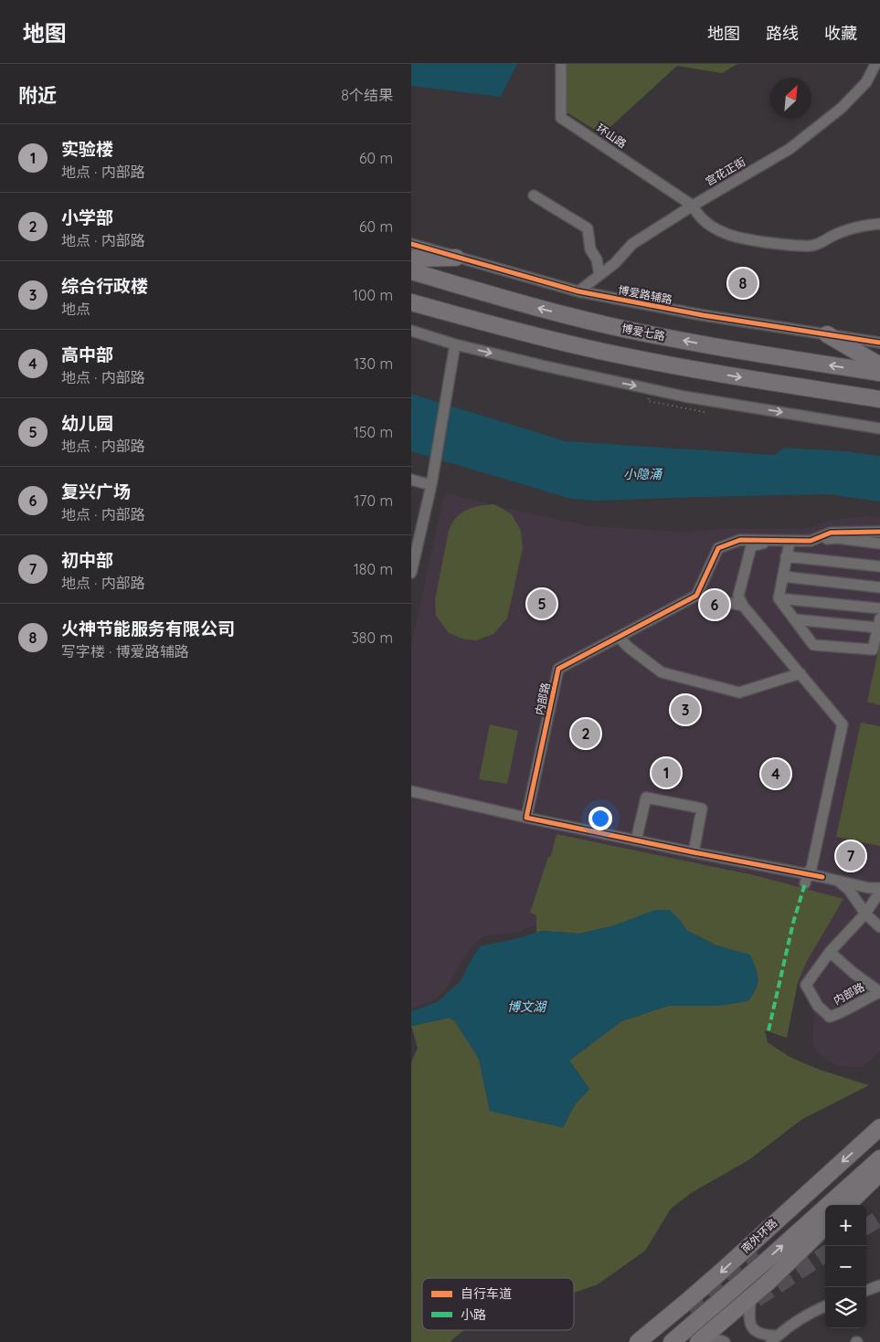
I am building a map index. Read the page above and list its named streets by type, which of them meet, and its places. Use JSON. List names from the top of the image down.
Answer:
{
  "streets": {
    "highway": ["博爱七路", "南外环路"],
    "street": [
      "环山路",
      "宫花正街",
      "博爱路辅路",
      "内部路"
    ]
  },
  "crossings": [
    ["环山路", "宫花正街"],
    ["宫花正街", "博爱路辅路"]
  ],
  "water": ["小隐涌", "博文湖"],
  "legend": ["自行车道", "小路"],
  "north": "top right",
  "page": {
    "header": "地图",
    "nav": ["地图", "路线", "收藏"],
    "heading": ["附近", "8个结果"],
    "list": [
      {
        "mark": "1",
        "name": "实验楼",
        "note": "地点 · 内部路",
        "value": "60 m"
      },
      {
        "mark": "2",
        "name": "小学部",
        "note": "地点 · 内部路",
        "value": "60 m"
      },
      {
        "mark": "3",
        "name": "综合行政楼",
        "note": "地点",
        "value": "100 m"
      },
      {
        "mark": "4",
        "name": "高中部",
        "note": "地点 · 内部路",
        "value": "130 m"
      },
      {
        "mark": "5",
        "name": "幼儿园",
        "note": "地点 · 内部路",
        "value": "150 m"
      },
      {
        "mark": "6",
        "name": "复兴广场",
        "note": "地点 · 内部路",
        "value": "170 m"
      },
      {
        "mark": "7",
        "name": "初中部",
        "note": "地点 · 内部路",
        "value": "180 m"
      },
      {
        "mark": "8",
        "name": "火神节能服务有限公司",
        "note": "写字楼 · 博爱路辅路",
        "value": "380 m"
      }
    ],
    "pins": [
      "8",
      "5",
      "6",
      "3",
      "2",
      "1",
      "4",
      "7"
    ],
    "map_buttons": ["+", "−"]
  }
}
